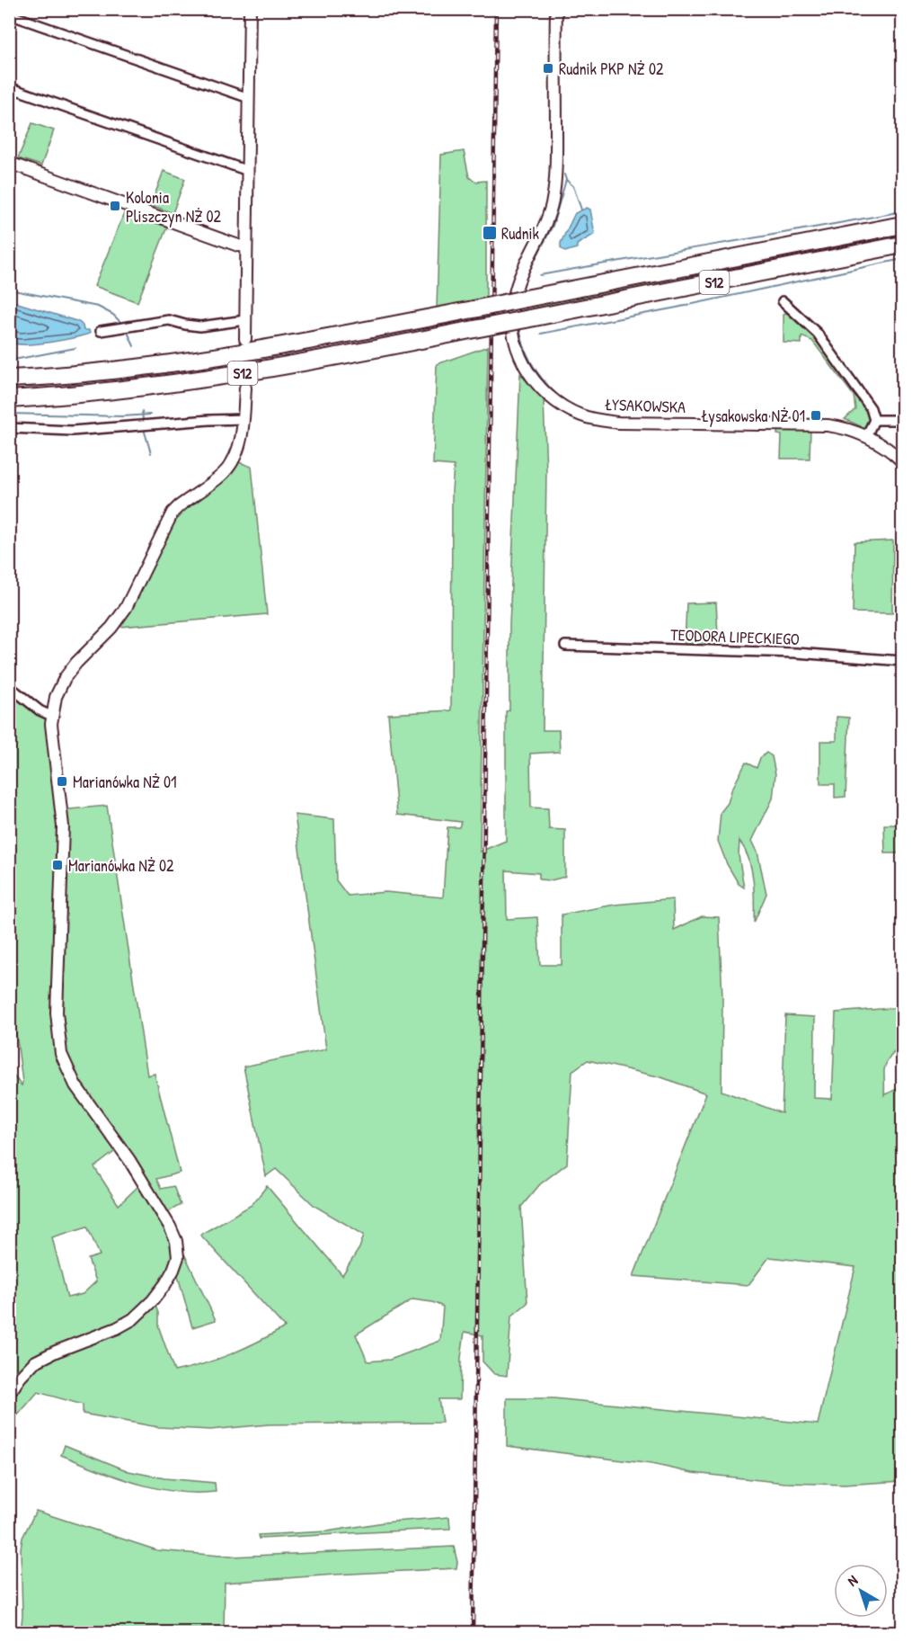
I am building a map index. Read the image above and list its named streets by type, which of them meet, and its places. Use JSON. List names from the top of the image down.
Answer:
{
  "streets": {
    "highway": ["S12"],
    "street": ["ŁYSAKOWSKA", "TEODORA LIPECKIEGO"]
  },
  "places": {
    "transit": [
      "Rudnik PKP NŻ 02",
      "Kolonia Pliszczyn NŻ 02",
      "Rudnik",
      "Łysakowska NŻ 01",
      "Marianówka NŻ 01",
      "Marianówka NŻ 02"
    ]
  },
  "north": "top left"
}
